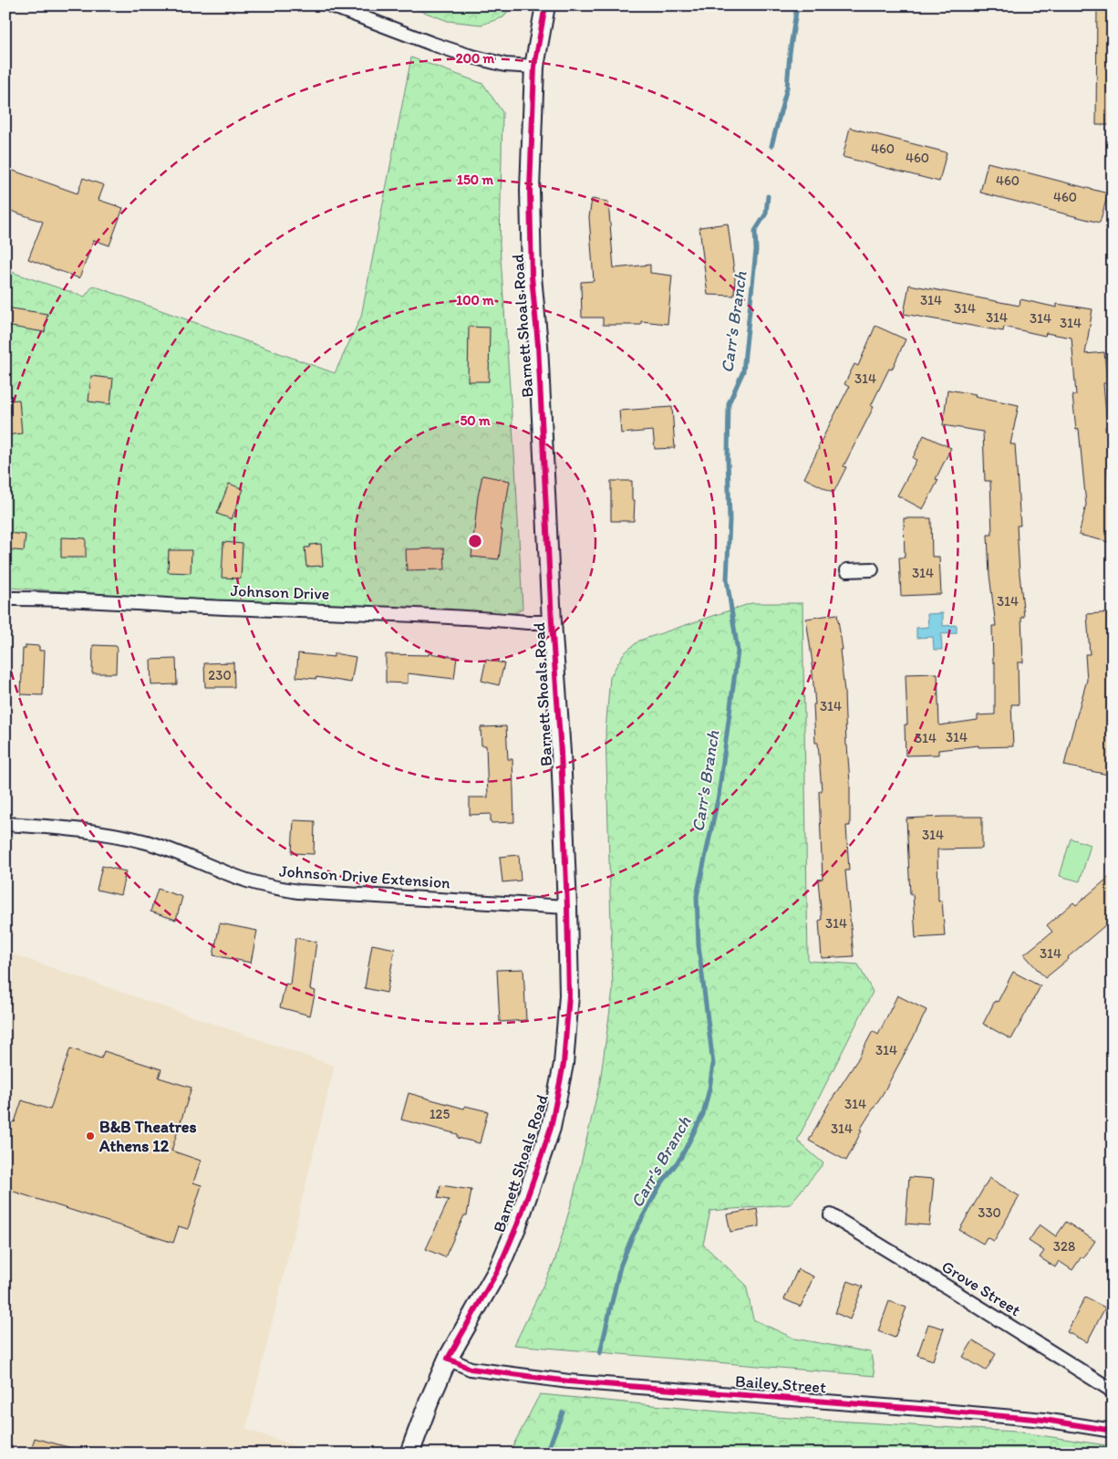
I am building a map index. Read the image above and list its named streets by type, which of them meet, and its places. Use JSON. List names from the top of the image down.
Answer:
{
  "streets": {
    "main road": ["Barnett Shoals Road"],
    "street": [
      "Johnson Drive",
      "Johnson Drive Extension",
      "Grove Street",
      "Bailey Street"
    ]
  },
  "crossings": [
    ["Barnett Shoals Road", "Johnson Drive"],
    ["Barnett Shoals Road", "Johnson Drive Extension"],
    ["Barnett Shoals Road", "Bailey Street"]
  ],
  "water": ["Carr's Branch"],
  "places": ["B&B Theatres Athens 12"],
  "house_numbers": [
    "460",
    "460",
    "460",
    "460",
    "314",
    "314",
    "314",
    "314",
    "314",
    "314",
    "314",
    "314",
    "230",
    "314",
    "314",
    "314",
    "314",
    "314",
    "314",
    "314",
    "314",
    "125",
    "314",
    "330",
    "328"
  ],
  "rings": [
    "200 m",
    "150 m",
    "100 m",
    "50 m"
  ]
}
